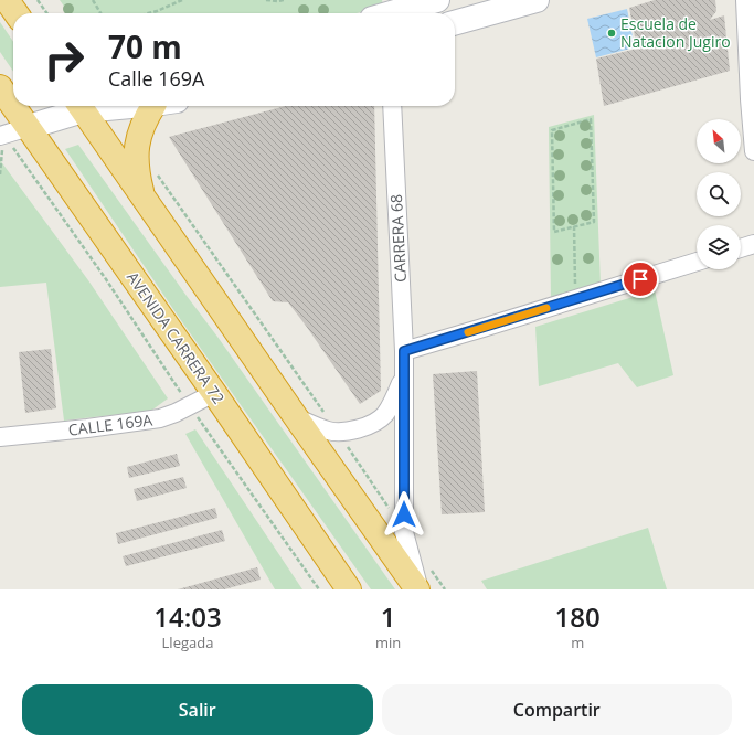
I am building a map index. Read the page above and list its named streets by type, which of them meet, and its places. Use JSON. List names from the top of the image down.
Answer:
{
  "streets": {
    "highway": ["AVENIDA CARRERA 72"],
    "street": ["CARRERA 68", "CALLE 169A"]
  },
  "crossings": [
    ["AVENIDA CARRERA 72", "CALLE 169A"]
  ],
  "places": ["Escuela de Natacion Jugiro"],
  "north": "top left",
  "page": {
    "turn": ["70 m", "Calle 169A"],
    "eta": [
      "14:03",
      "Llegada",
      "1",
      "min",
      "180",
      "m"
    ],
    "buttons": ["Salir", "Compartir"]
  }
}
